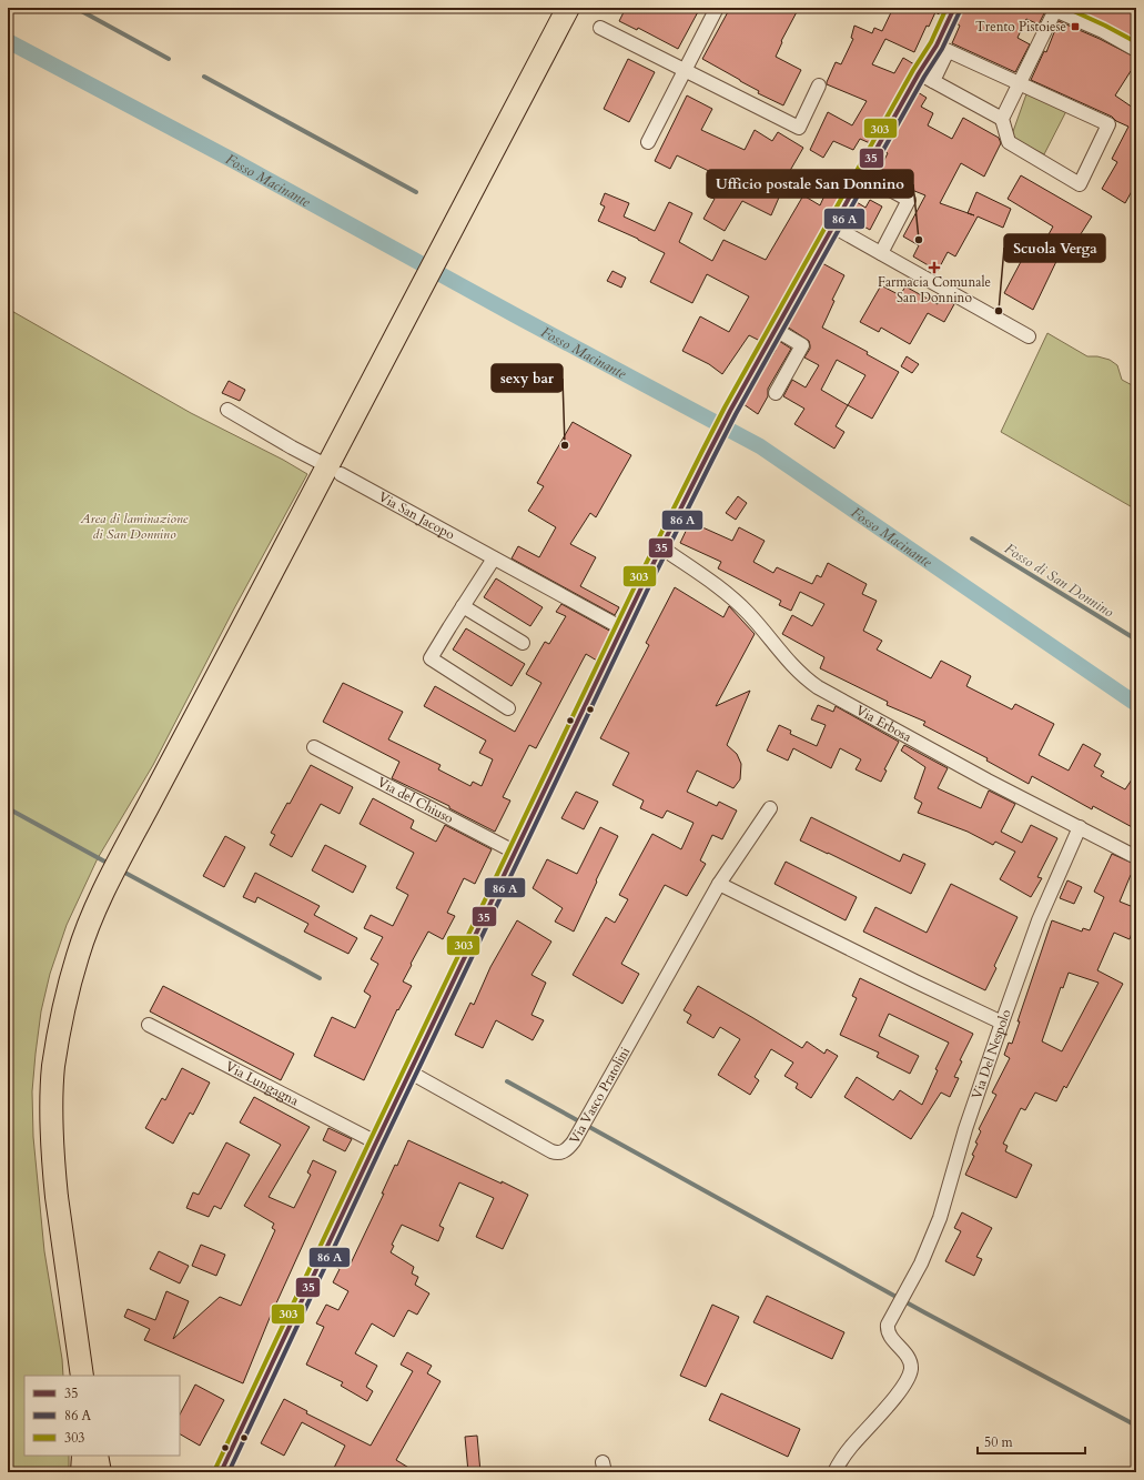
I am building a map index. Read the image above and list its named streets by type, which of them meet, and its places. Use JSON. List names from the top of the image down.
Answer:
{
  "streets": {
    "street": [
      "Via San Jacopo",
      "Via Erbosa",
      "Via del Chiuso",
      "Via Del Nespolo",
      "Via Lungagna",
      "Via Vasco Pratolini"
    ]
  },
  "crossings": [
    ["Via Erbosa", "Via Del Nespolo"]
  ],
  "water": ["Fosso Macinante", "Fosso di San Donnino"],
  "parks": ["Area di laminazione di San Donnino"],
  "places": {
    "transit": ["Trento Pistoiese"],
    "other": ["Ufficio postale San Donnino", "Scuola Verga", "sexy bar"],
    "health": ["Farmacia Comunale San Donnino"]
  },
  "lines": ["transit line 35", "transit line 303"],
  "legend": ["35", "86 A", "303"],
  "scale_bar": "50 m"
}
